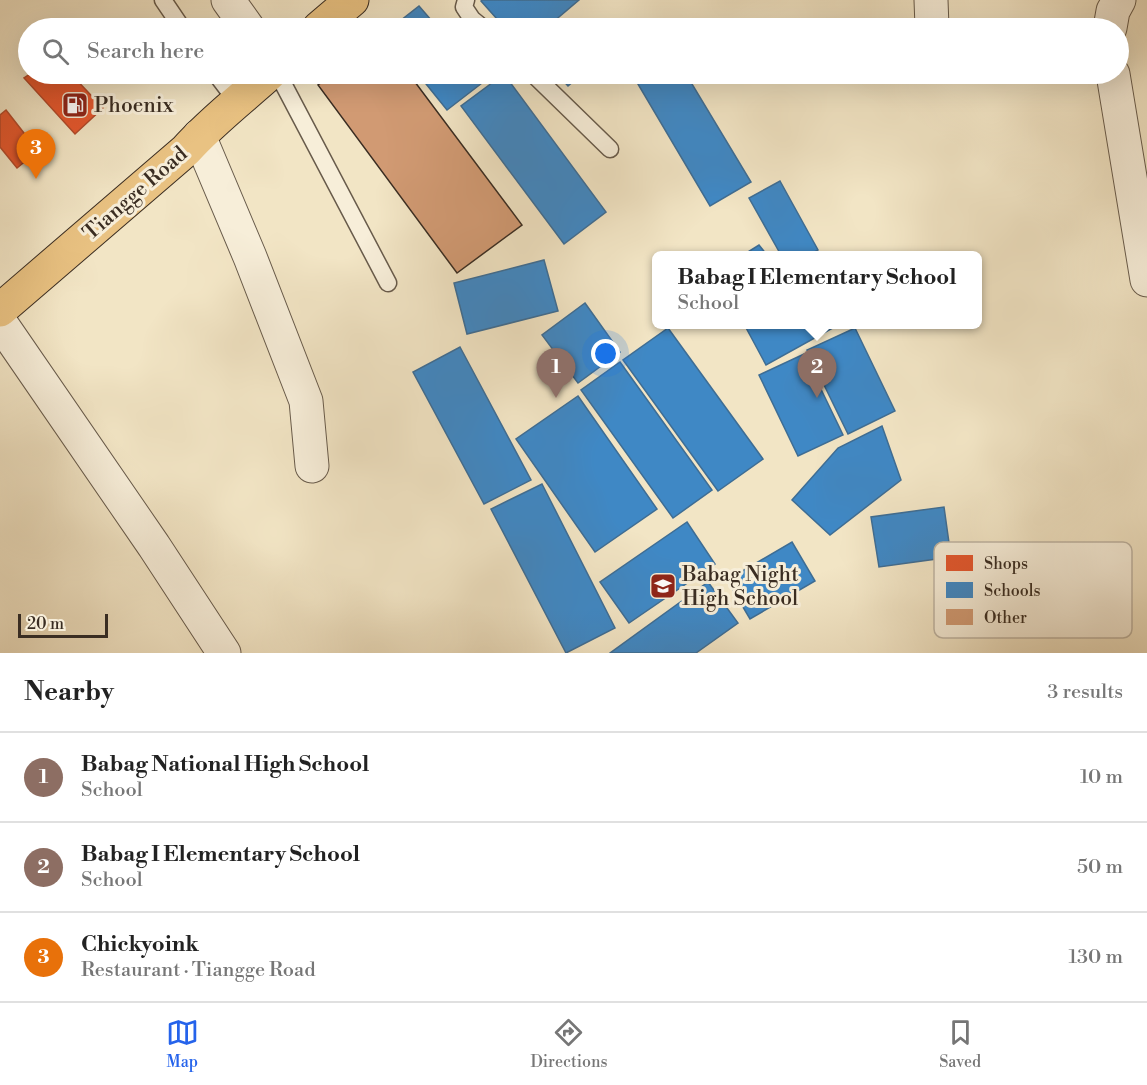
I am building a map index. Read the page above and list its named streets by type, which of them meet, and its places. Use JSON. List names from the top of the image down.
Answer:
{
  "streets": {
    "main road": ["Tiangge Road"]
  },
  "places": {
    "fuel station": ["Phoenix"],
    "school or university": ["Babag Night High School"]
  },
  "legend": ["Shops", "Schools", "Other"],
  "scale_bar": "20 m",
  "page": {
    "search": "Search here",
    "pins": ["3", "1", "2"],
    "popup": ["Babag I Elementary School", "School"],
    "scale": "20 m",
    "heading": ["Nearby", "3 results"],
    "list": [
      {
        "mark": "1",
        "name": "Babag National High School",
        "note": "School",
        "value": "10 m"
      },
      {
        "mark": "2",
        "name": "Babag I Elementary School",
        "note": "School",
        "value": "50 m"
      },
      {
        "mark": "3",
        "name": "Chickyoink",
        "note": "Restaurant · Tiangge Road",
        "value": "130 m"
      }
    ],
    "nav": ["Map", "Directions", "Saved"]
  }
}
